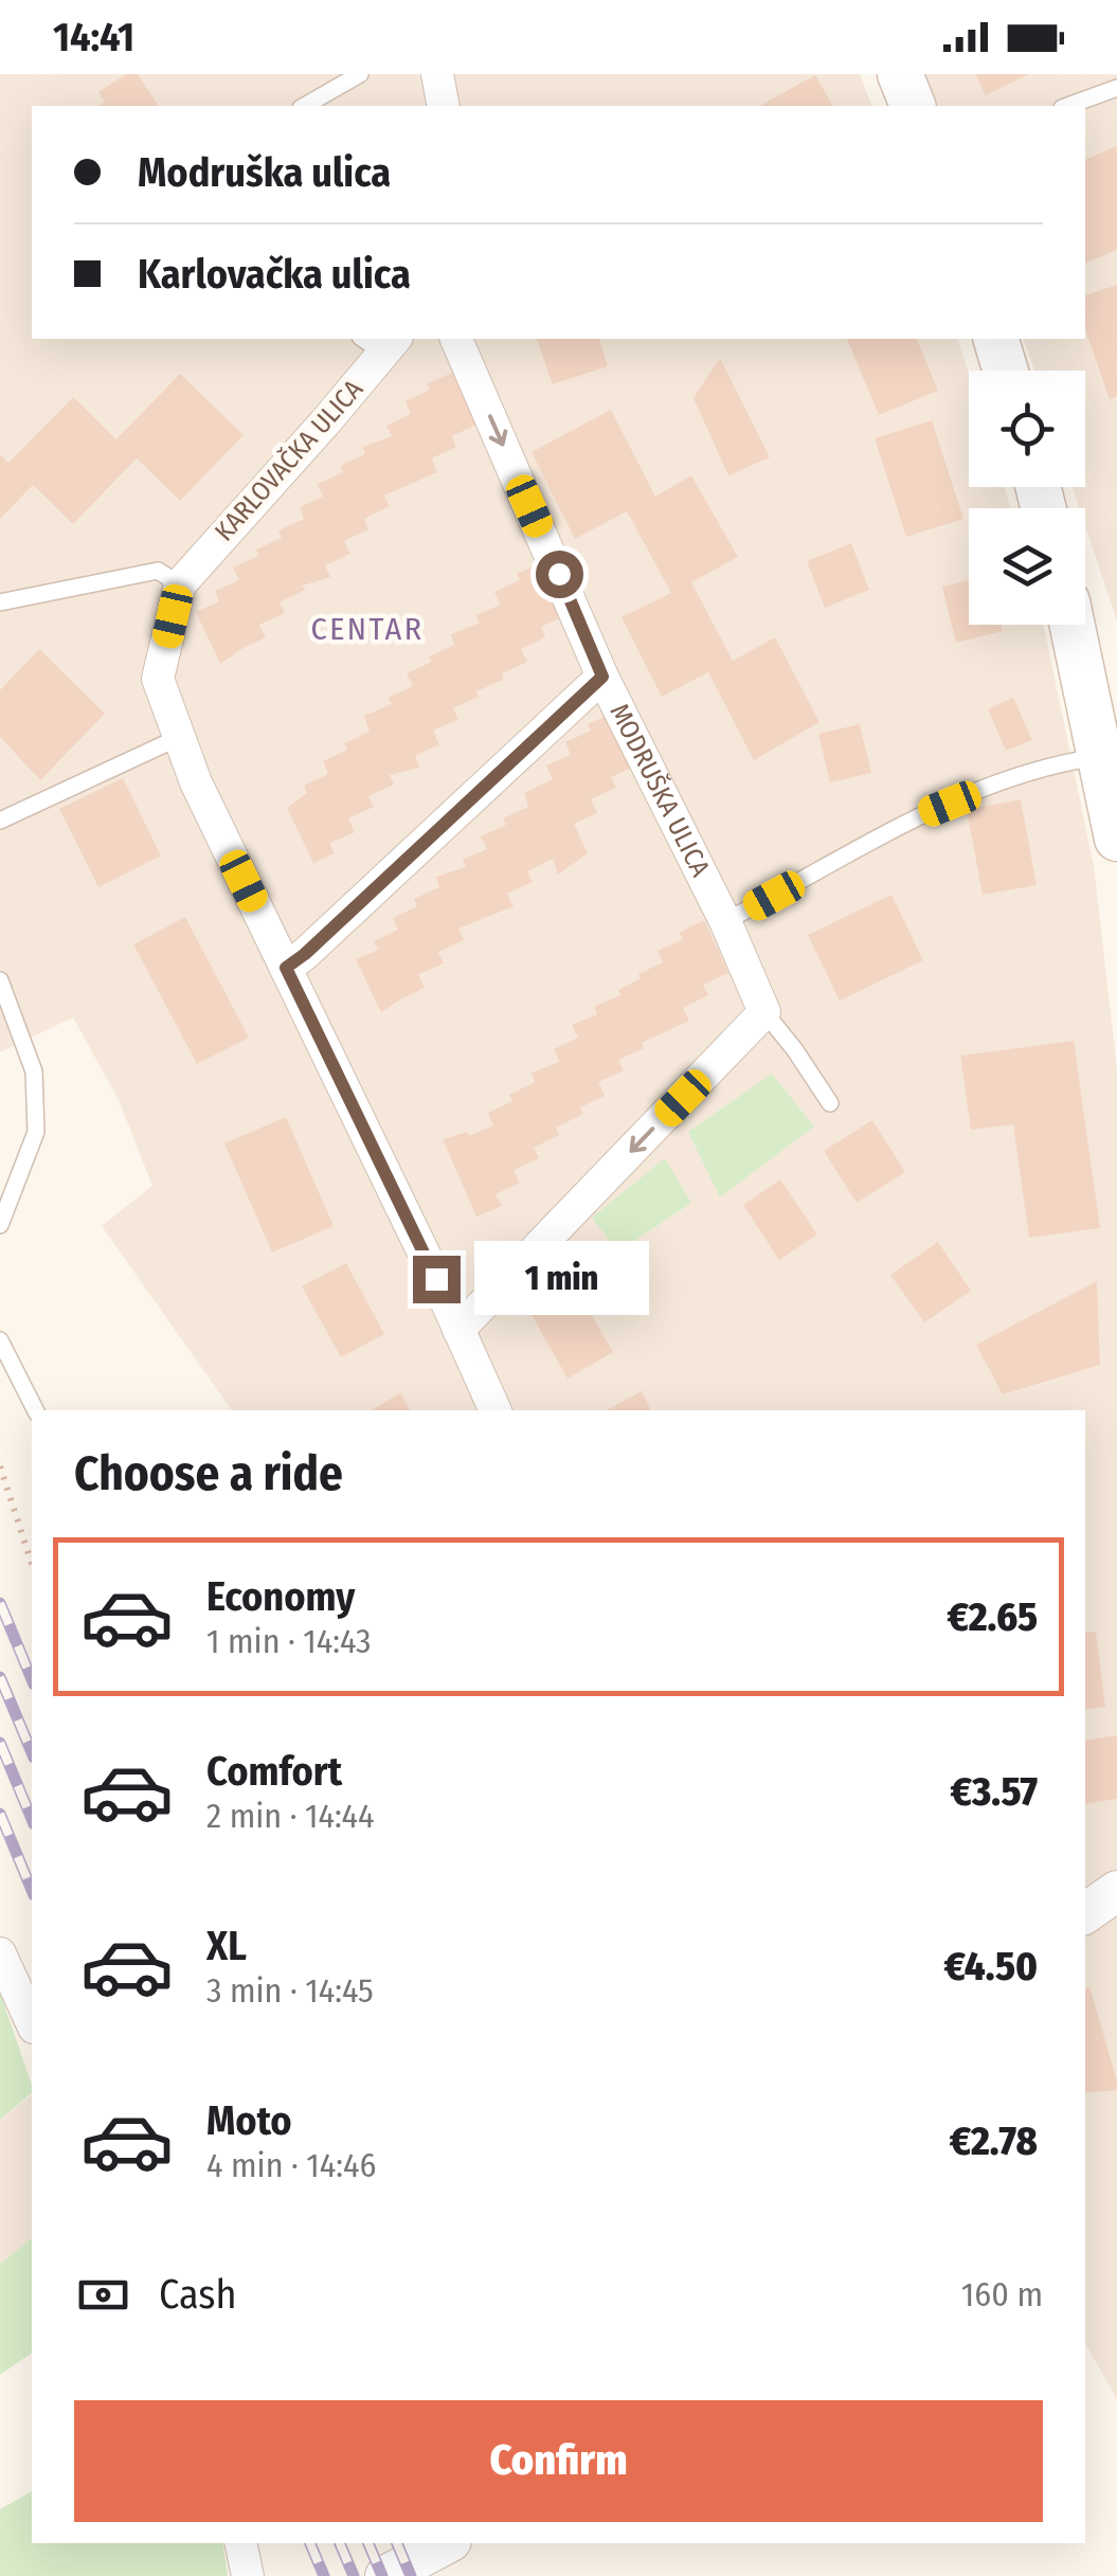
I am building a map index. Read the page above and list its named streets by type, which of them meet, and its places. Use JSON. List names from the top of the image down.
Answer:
{
  "streets": {
    "street": ["KARLOVAČKA ULICA", "MODRUŠKA ULICA"]
  },
  "one_way": ["MODRUŠKA ULICA"],
  "districts": ["CENTAR"],
  "page": {
    "status": "14:41",
    "banner": ["Modruška ulica", "Karlovačka ulica"],
    "bubble": "1 min",
    "heading": "Choose a ride",
    "list": [
      {
        "name": "Economy",
        "note": "1 min · 14:43",
        "value": "€2.65"
      },
      {
        "name": "Comfort",
        "note": "2 min · 14:44",
        "value": "€3.57"
      },
      {
        "name": "XL",
        "note": "3 min · 14:45",
        "value": "€4.50"
      },
      {
        "name": "Moto",
        "note": "4 min · 14:46",
        "value": "€2.78"
      }
    ],
    "pay": ["Cash", "160 m"],
    "buttons": "Confirm"
  }
}
